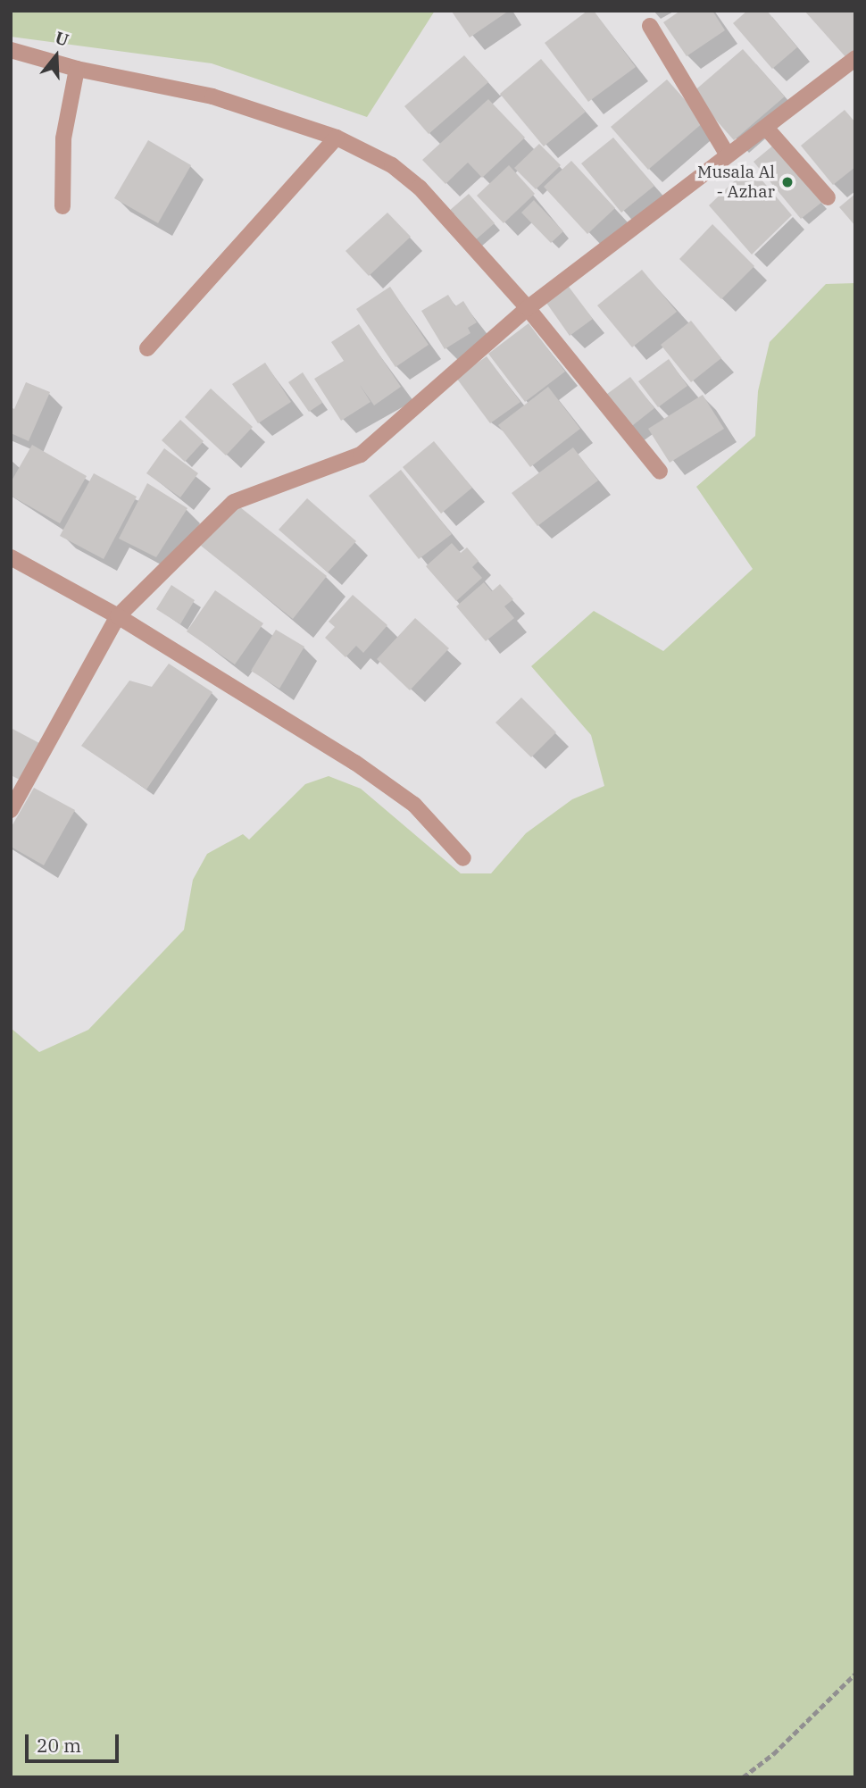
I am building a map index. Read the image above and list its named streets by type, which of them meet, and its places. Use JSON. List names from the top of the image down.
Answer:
{
  "places": ["Musala Al - Azhar"],
  "scale_bar": "20 m",
  "north": "top"
}
